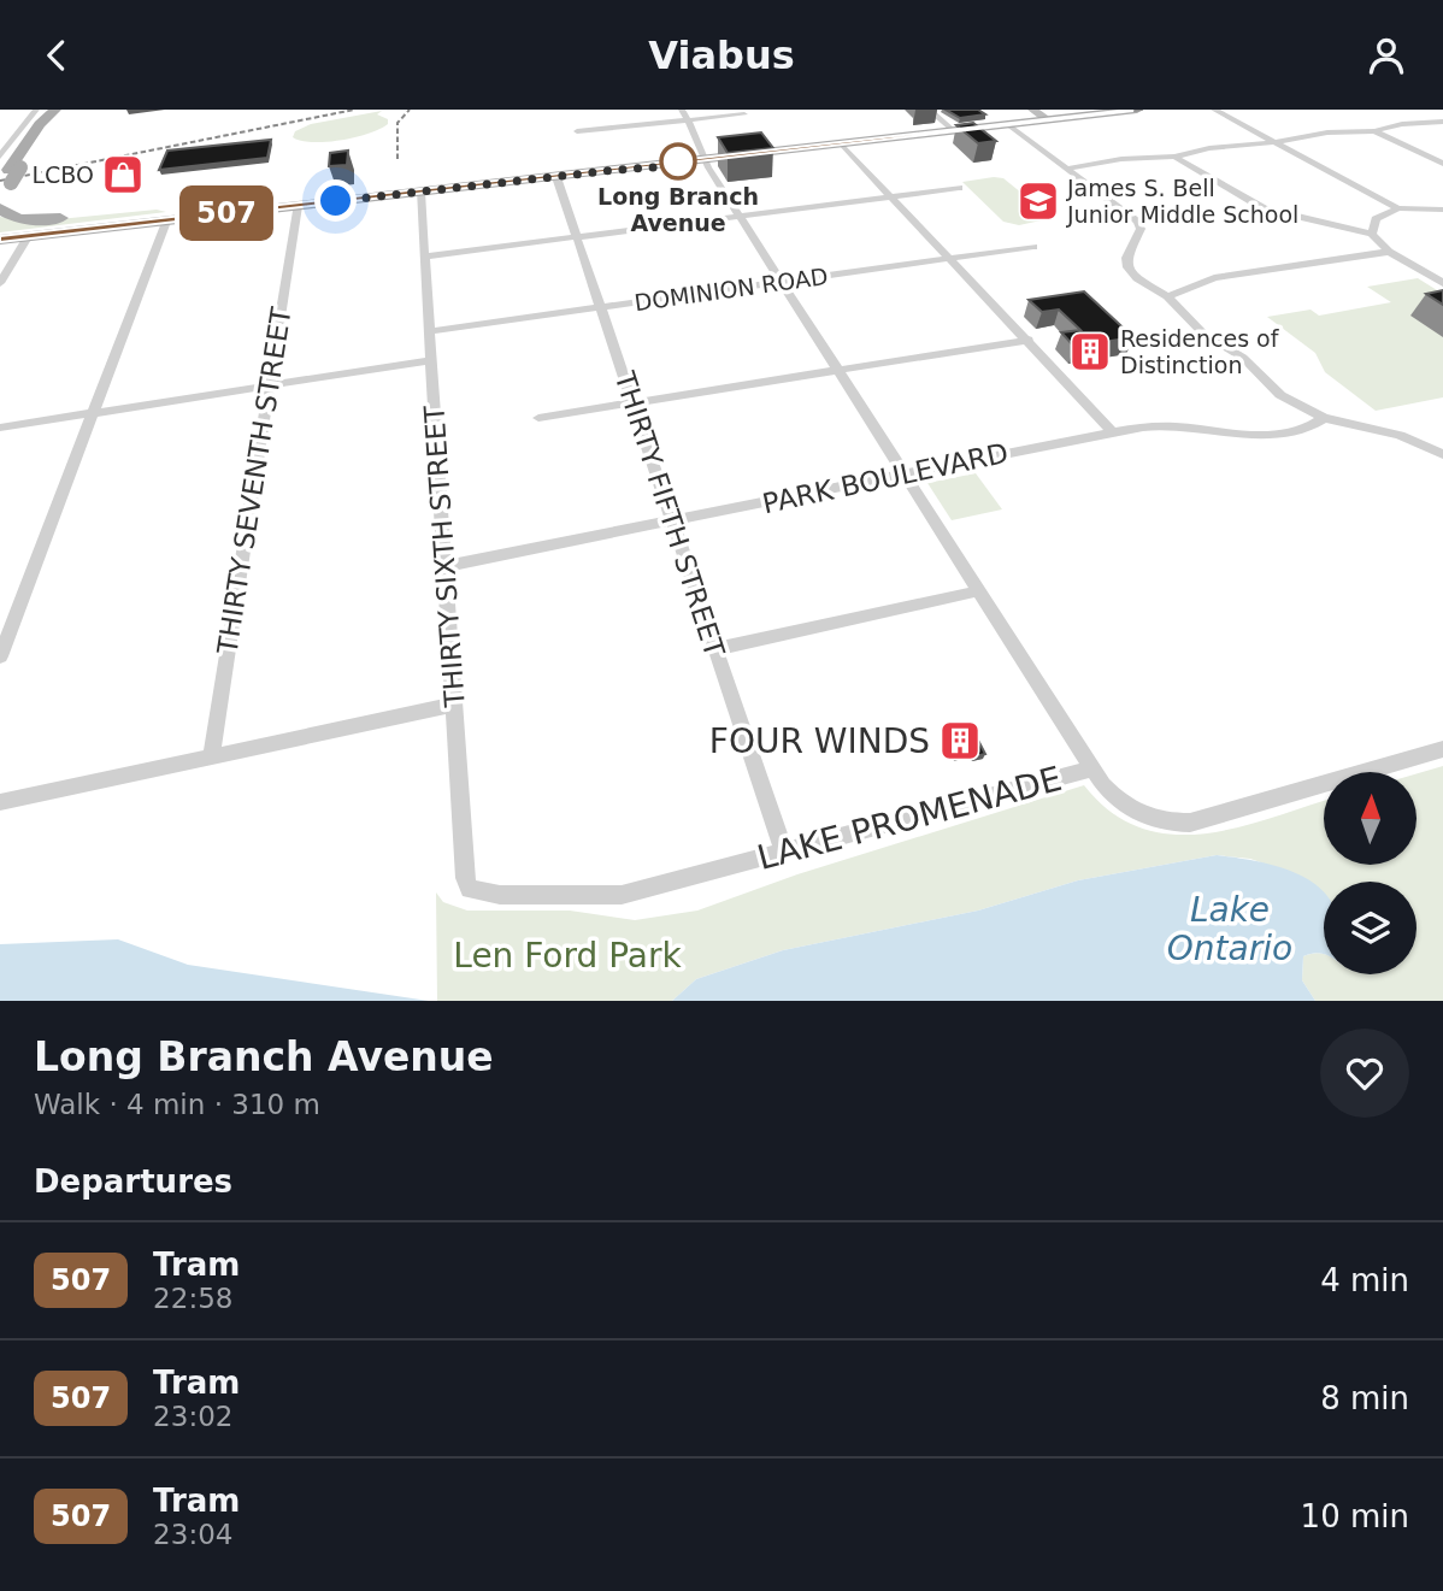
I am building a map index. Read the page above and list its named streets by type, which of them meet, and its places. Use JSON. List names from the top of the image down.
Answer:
{
  "streets": {
    "street": [
      "DOMINION ROAD",
      "PARK BOULEVARD",
      "THIRTY SEVENTH STREET",
      "THIRTY FIFTH STREET",
      "THIRTY SIXTH STREET",
      "LAKE PROMENADE"
    ]
  },
  "crossings": [
    ["DOMINION ROAD", "THIRTY FIFTH STREET"],
    ["DOMINION ROAD", "THIRTY SIXTH STREET"],
    ["PARK BOULEVARD", "THIRTY FIFTH STREET"],
    ["PARK BOULEVARD", "THIRTY SIXTH STREET"],
    ["THIRTY FIFTH STREET", "LAKE PROMENADE"],
    ["THIRTY SIXTH STREET", "LAKE PROMENADE"]
  ],
  "water": ["Lake Ontario"],
  "parks": ["Len Ford Park"],
  "places": {
    "other": ["Long Branch Avenue"],
    "shop": ["LCBO"],
    "school or university": ["James S. Bell Junior Middle School"],
    "building": ["Residences of Distinction", "FOUR WINDS"]
  },
  "lines": ["tram line 507"],
  "north": "top",
  "page": {
    "header": "Viabus",
    "on_map": "507",
    "heading": [
      ["Long Branch Avenue", "Walk · 4 min · 310 m"],
      "Departures"
    ],
    "list": [
      {
        "mark": "507",
        "name": "Tram",
        "note": "22:58",
        "value": "4 min"
      },
      {
        "mark": "507",
        "name": "Tram",
        "note": "23:02",
        "value": "8 min"
      },
      {
        "mark": "507",
        "name": "Tram",
        "note": "23:04",
        "value": "10 min"
      }
    ]
  }
}
